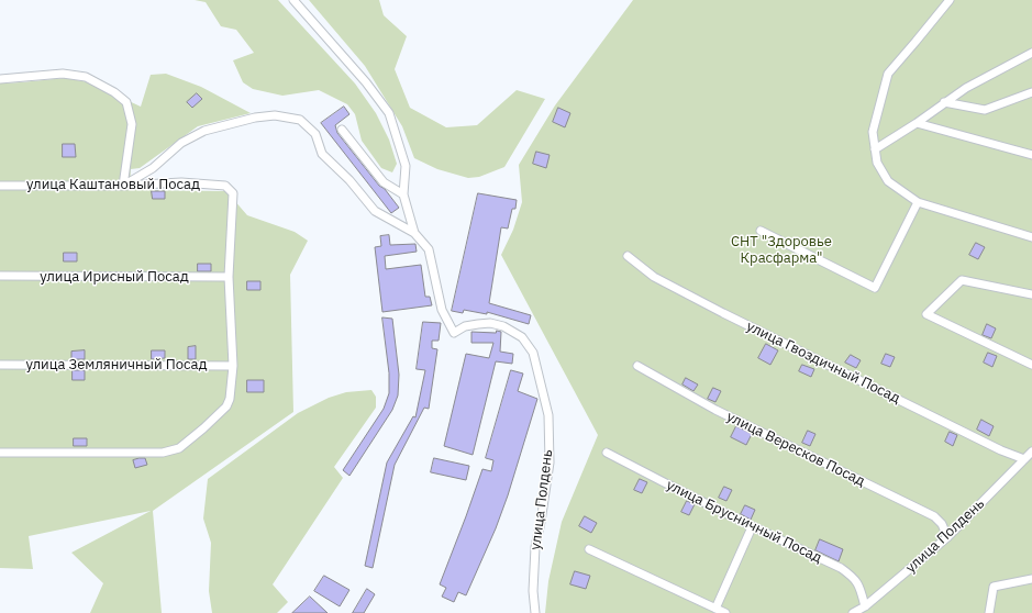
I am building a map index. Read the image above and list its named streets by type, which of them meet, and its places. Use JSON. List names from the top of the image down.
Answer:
{
  "streets": {
    "street": [
      "улица Каштановый Посад",
      "улица Ирисный Посад",
      "улица Гвоздичный Посад",
      "улица Земляничный Посад",
      "улица Вересков Посад",
      "улица Полдень",
      "улица Брусничный Посад"
    ]
  },
  "crossings": [
    ["улица Каштановый Посад", "улица Ирисный Посад"],
    ["улица Каштановый Посад", "улица Полдень"],
    ["улица Гвоздичный Посад", "улица Полдень"],
    ["улица Вересков Посад", "улица Полдень"],
    ["улица Полдень", "улица Брусничный Посад"]
  ],
  "parks": ["СНТ \"Здоровье Красфарма\""]
}
